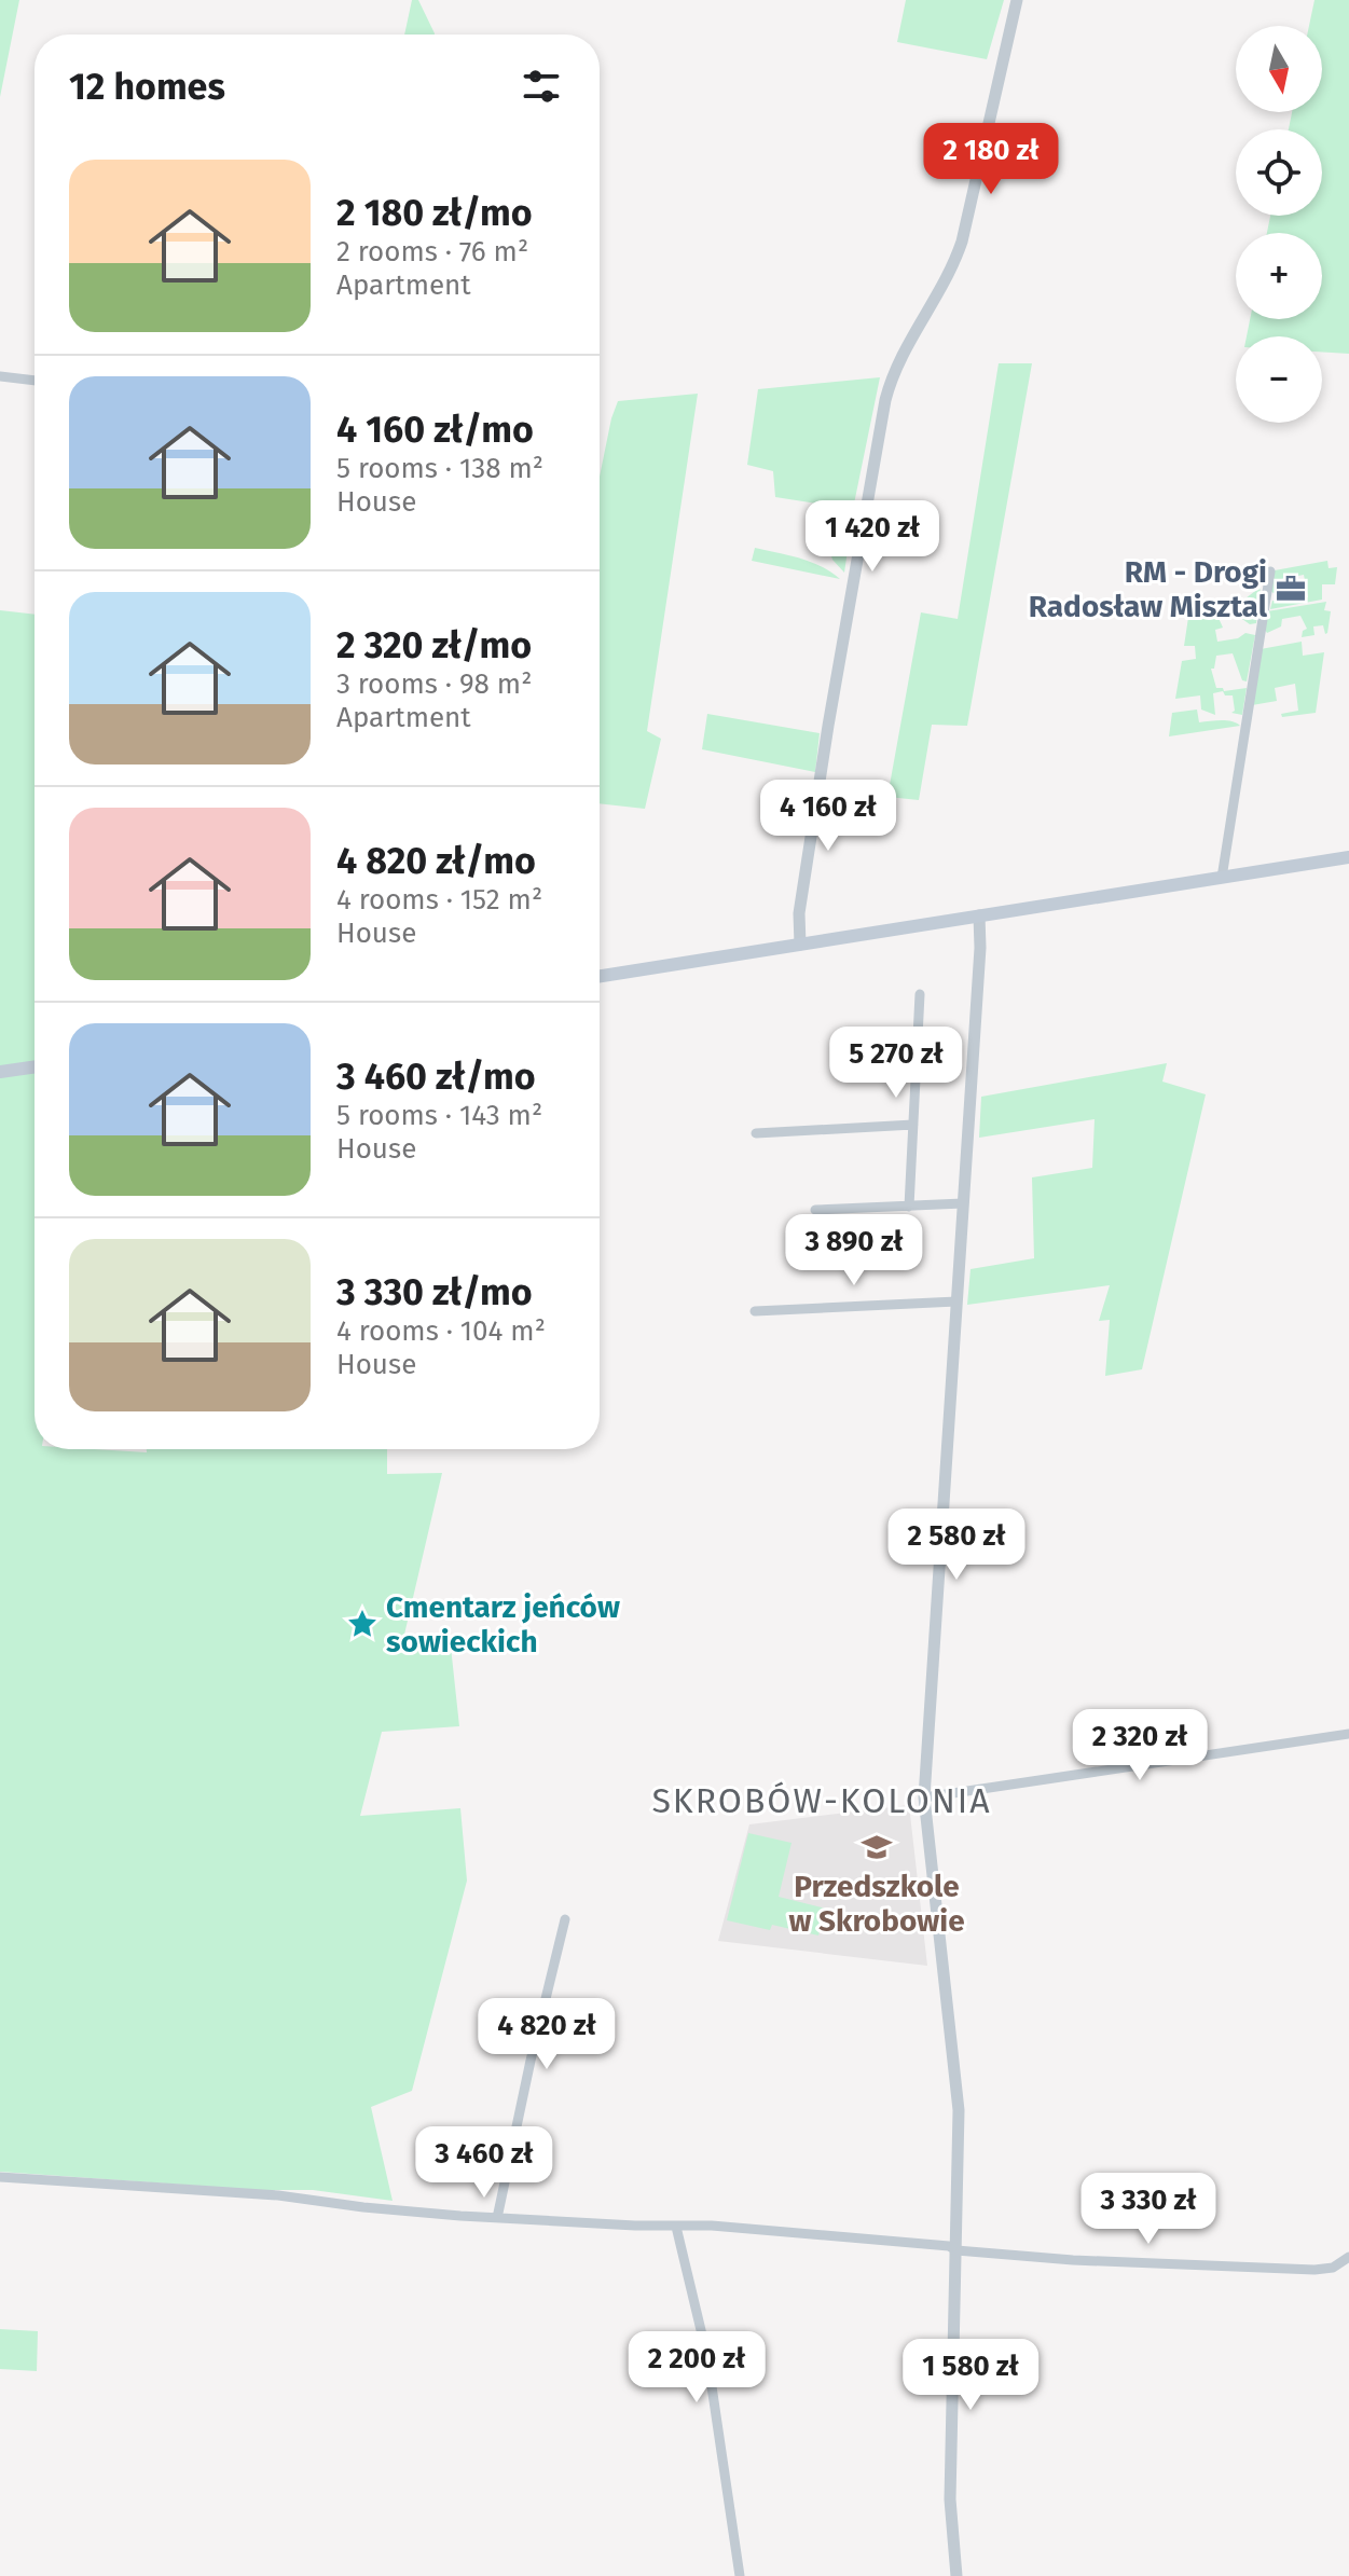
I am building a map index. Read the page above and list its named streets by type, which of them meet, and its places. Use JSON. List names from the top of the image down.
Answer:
{
  "districts": ["SKROBÓW-KOLONIA"],
  "places": {
    "office": ["RM - Drogi Radosław Misztal"],
    "place": ["Cmentarz jeńców sowieckich"],
    "school or university": ["Przedszkole w Skrobowie"]
  },
  "north": "bottom",
  "page": {
    "map_buttons": ["+", "−"],
    "heading": "12 homes",
    "price": [
      "2 180 zł",
      "1 420 zł",
      "4 160 zł",
      "5 270 zł",
      "3 890 zł",
      "2 580 zł",
      "2 320 zł",
      "4 820 zł",
      "3 460 zł",
      "3 330 zł",
      "2 200 zł",
      "1 580 zł"
    ],
    "list": [
      {
        "name": "2 180 zł/mo",
        "note": "2 rooms · 76 m² · Apartment"
      },
      {
        "name": "4 160 zł/mo",
        "note": "5 rooms · 138 m² · House"
      },
      {
        "name": "2 320 zł/mo",
        "note": "3 rooms · 98 m² · Apartment"
      },
      {
        "name": "4 820 zł/mo",
        "note": "4 rooms · 152 m² · House"
      },
      {
        "name": "3 460 zł/mo",
        "note": "5 rooms · 143 m² · House"
      },
      {
        "name": "3 330 zł/mo",
        "note": "4 rooms · 104 m² · House"
      }
    ]
  }
}
